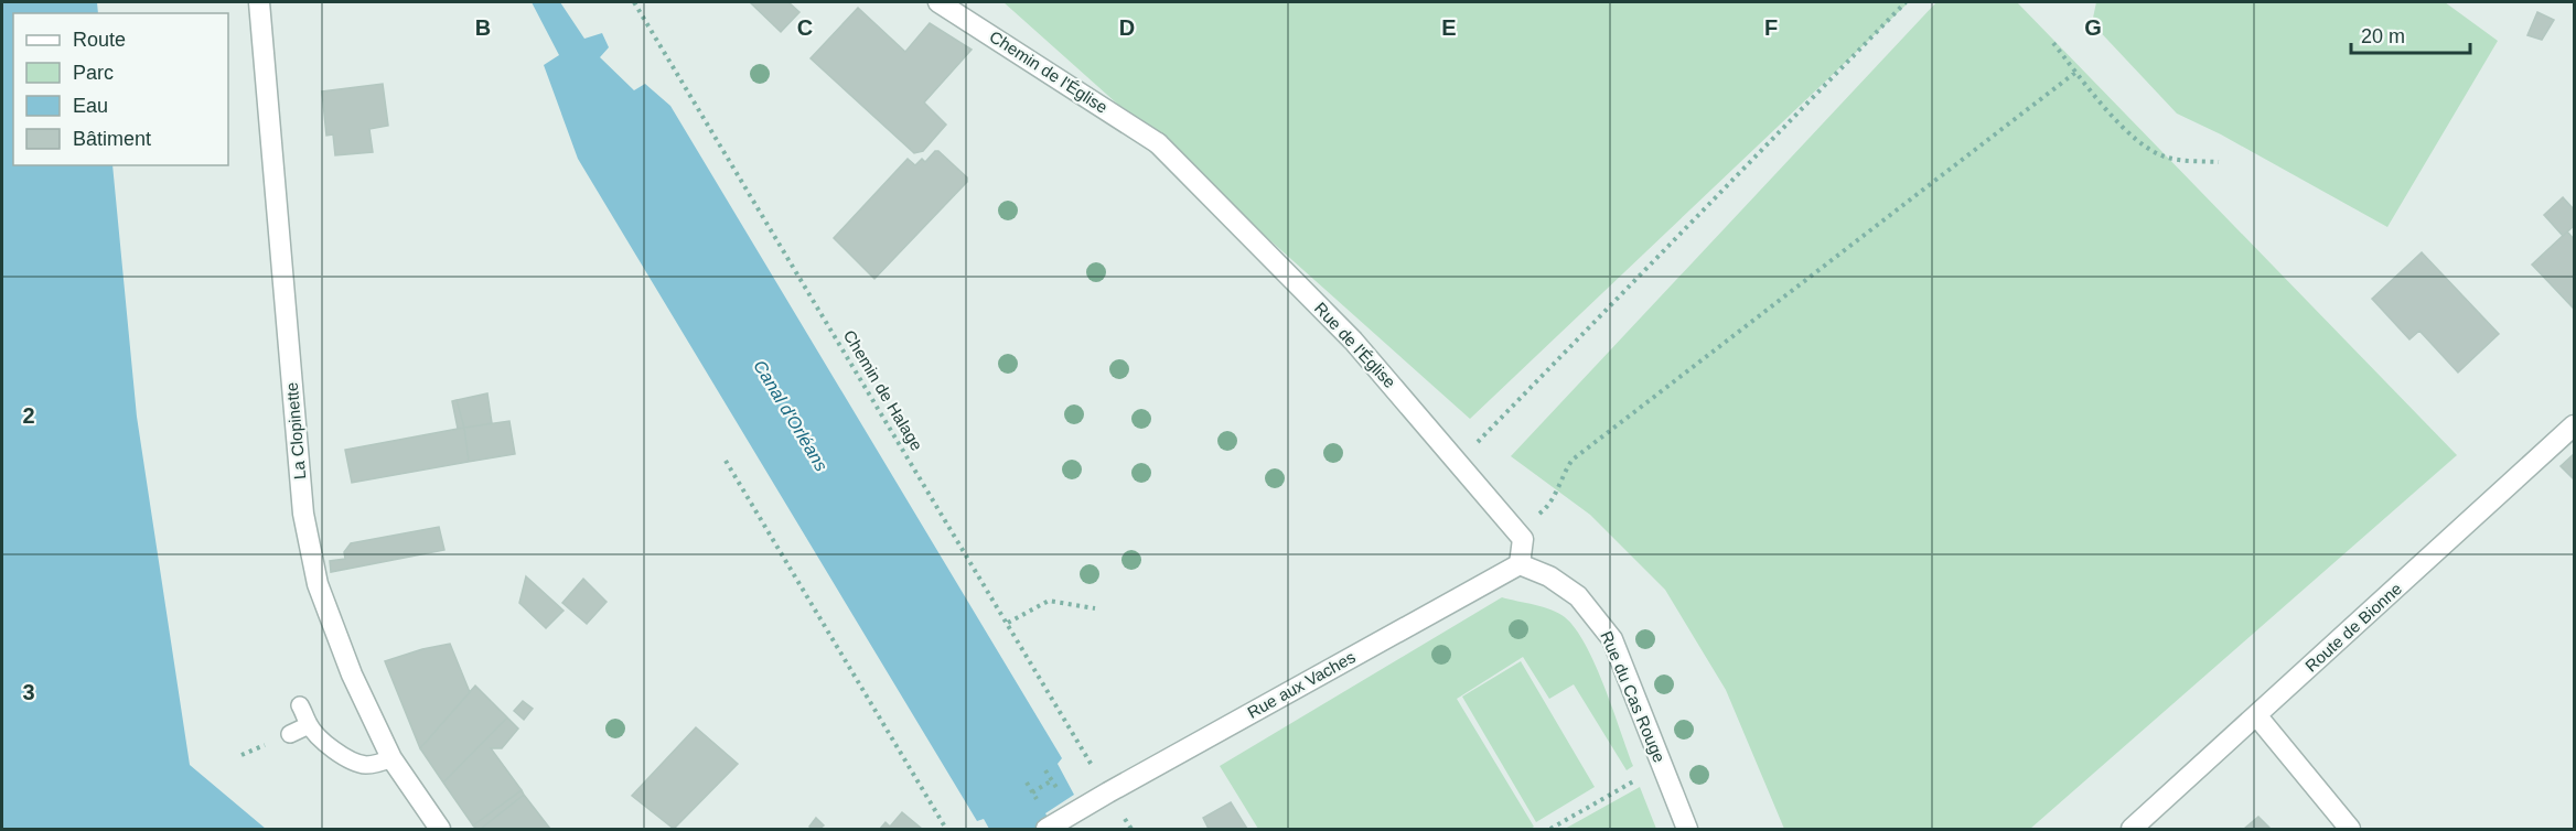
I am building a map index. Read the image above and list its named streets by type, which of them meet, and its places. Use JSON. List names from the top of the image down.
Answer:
{
  "streets": {
    "street": [
      "Chemin de l'Église",
      "Rue de l'Église",
      "La Clopinette",
      "Route de Bionne",
      "Rue aux Vaches",
      "Rue du Cas Rouge"
    ],
    "path": ["Chemin de Halage"]
  },
  "crossings": [
    ["Chemin de l'Église", "Rue de l'Église"],
    ["Chemin de Halage", "Rue aux Vaches"],
    ["Rue aux Vaches", "Rue du Cas Rouge"]
  ],
  "water": ["Canal d'Orléans"],
  "legend": [
    "Route",
    "Parc",
    "Eau",
    "Bâtiment"
  ],
  "scale_bar": "20 m",
  "grid": {
    "columns": [
      "B",
      "C",
      "D",
      "E",
      "F",
      "G"
    ],
    "rows": ["2", "3"]
  }
}
